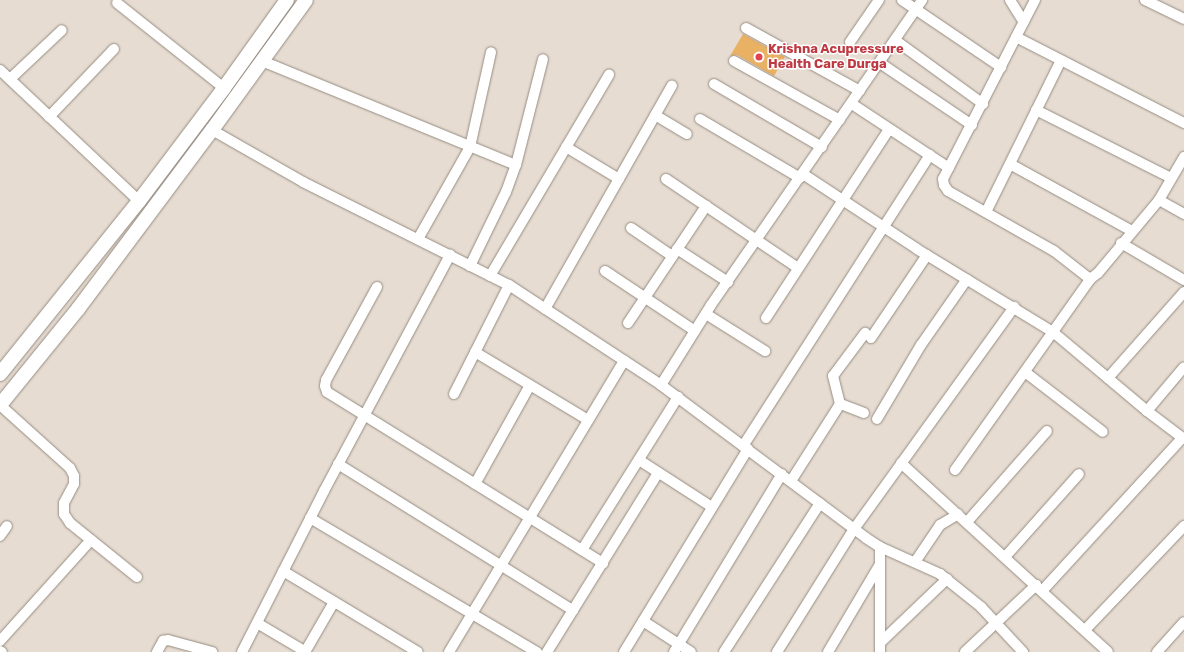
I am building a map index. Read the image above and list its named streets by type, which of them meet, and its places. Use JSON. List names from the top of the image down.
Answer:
{
  "places": ["Krishna Acupressure Health Care Durga"]
}
